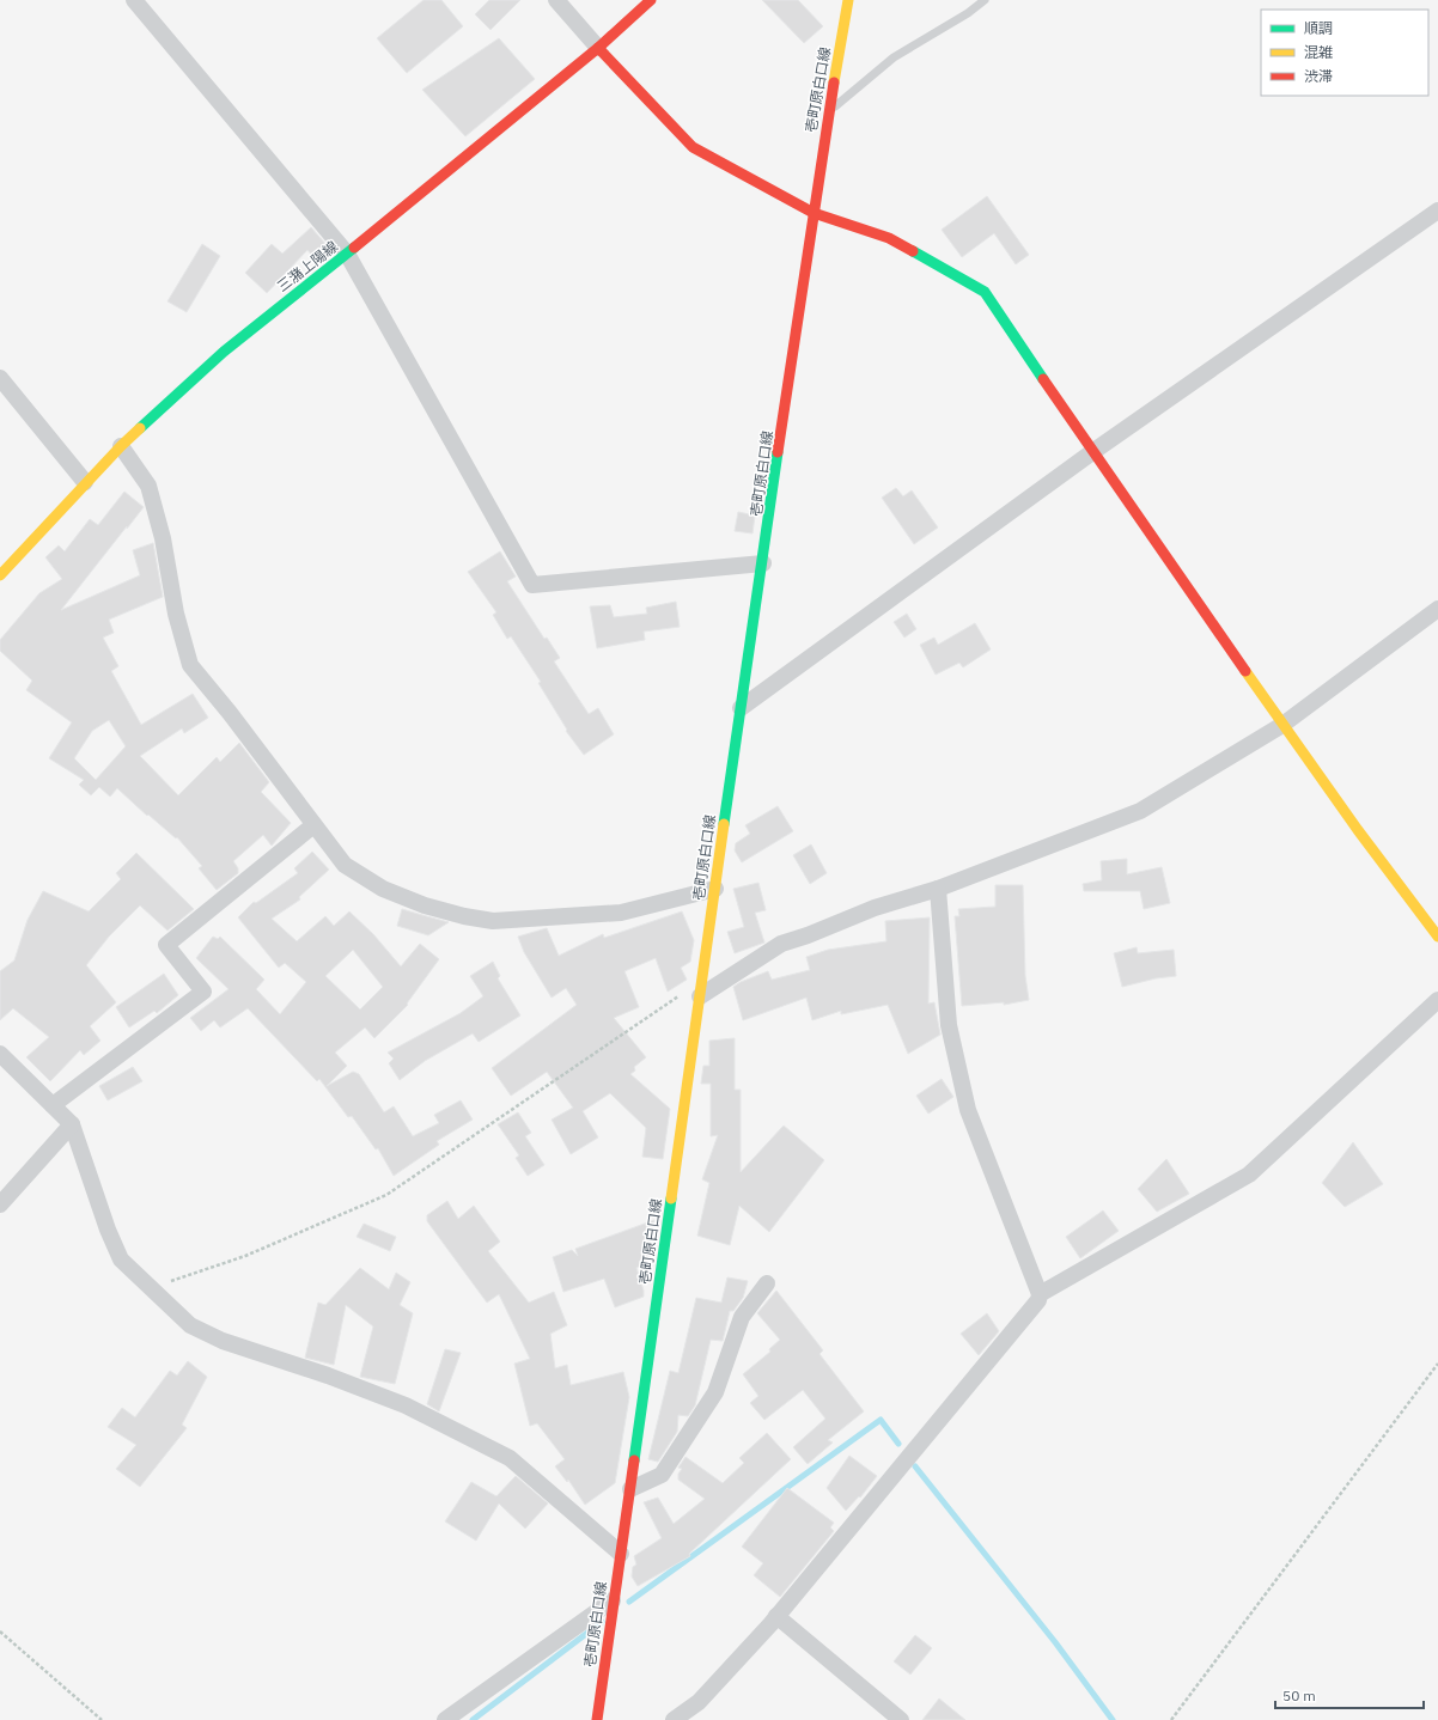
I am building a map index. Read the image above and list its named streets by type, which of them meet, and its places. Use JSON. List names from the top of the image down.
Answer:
{
  "streets": {
    "main road": ["壱町原白口線", "三潴上陽線"]
  },
  "legend": ["順調", "混雑", "渋滞"],
  "scale_bar": "50 m"
}
